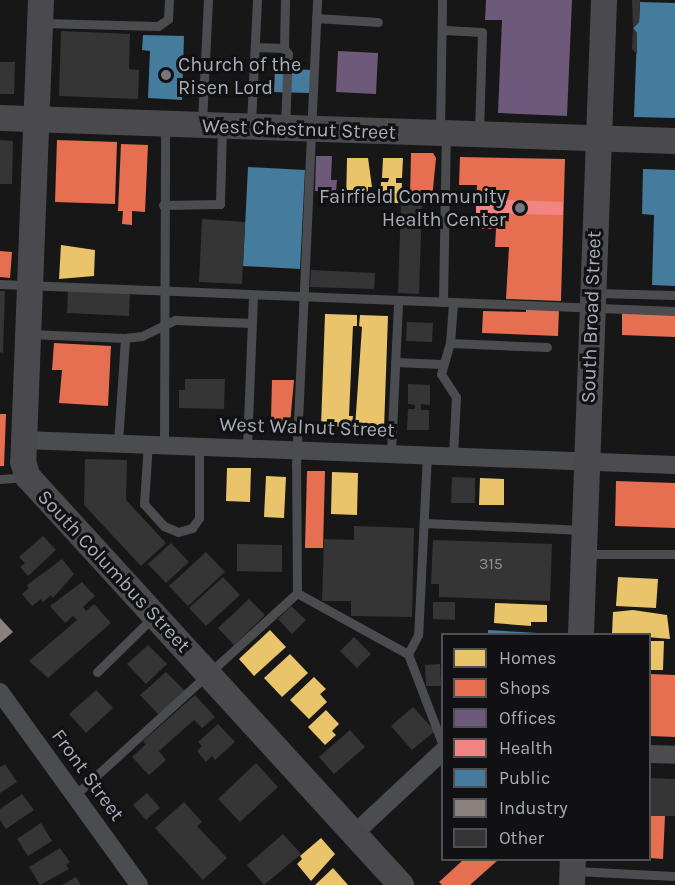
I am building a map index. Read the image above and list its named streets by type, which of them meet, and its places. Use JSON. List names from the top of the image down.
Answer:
{
  "streets": {
    "street": [
      "West Chestnut Street",
      "South Broad Street",
      "West Walnut Street",
      "South Columbus Street",
      "Front Street"
    ]
  },
  "crossings": [
    ["West Chestnut Street", "South Broad Street"],
    ["West Chestnut Street", "South Columbus Street"],
    ["South Broad Street", "West Walnut Street"],
    ["West Walnut Street", "South Columbus Street"]
  ],
  "places": ["Church of the Risen Lord", "Fairfield Community Health Center"],
  "house_numbers": ["315"],
  "legend": [
    "Homes",
    "Shops",
    "Offices",
    "Health",
    "Public",
    "Industry",
    "Other"
  ]
}
